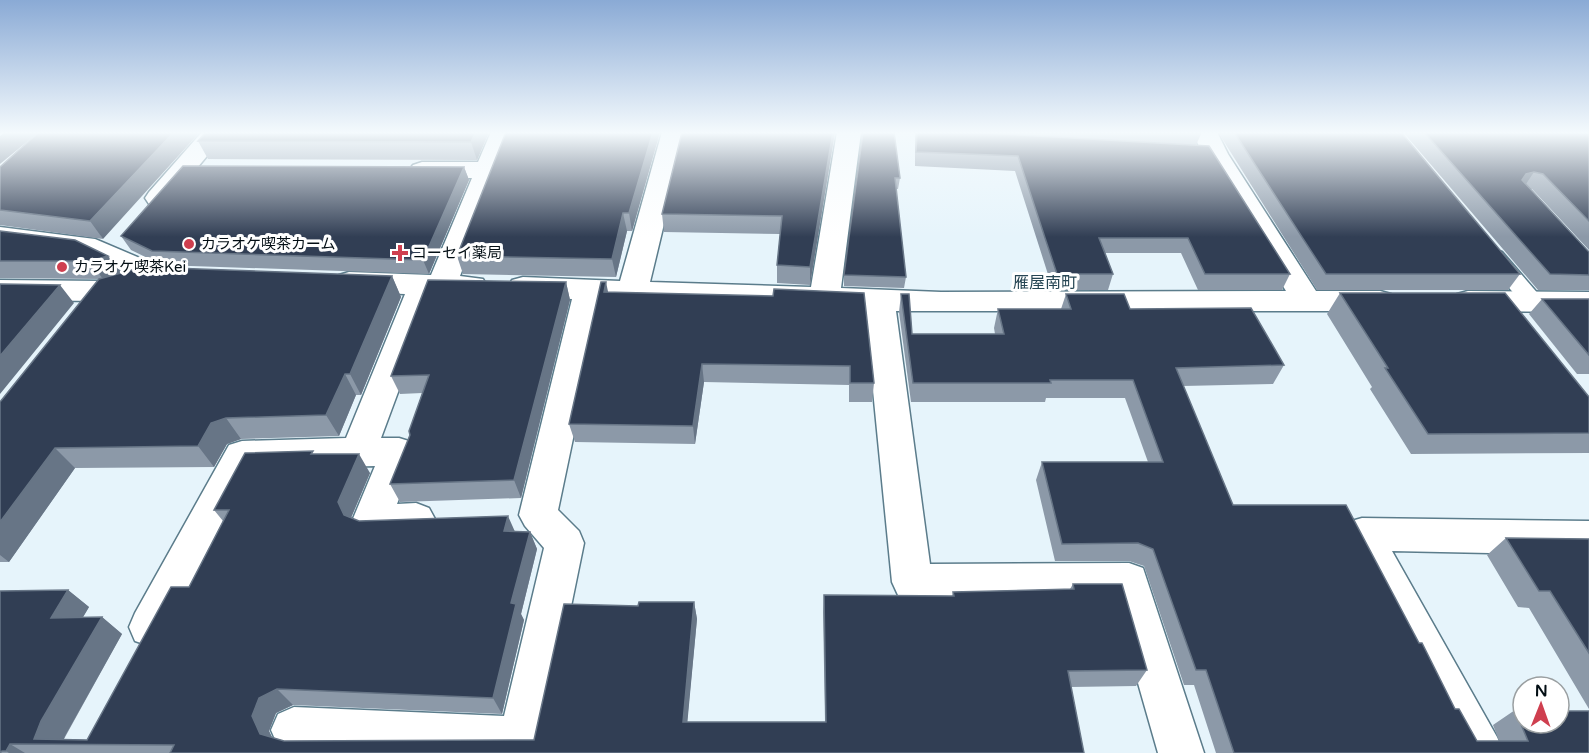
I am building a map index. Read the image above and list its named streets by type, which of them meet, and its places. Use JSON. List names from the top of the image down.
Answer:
{
  "districts": ["雁屋南町"],
  "places": {
    "other": ["カラオケ喫茶カーム", "カラオケ喫茶Kei"],
    "health": ["コーセイ薬局"]
  },
  "north": "top"
}
